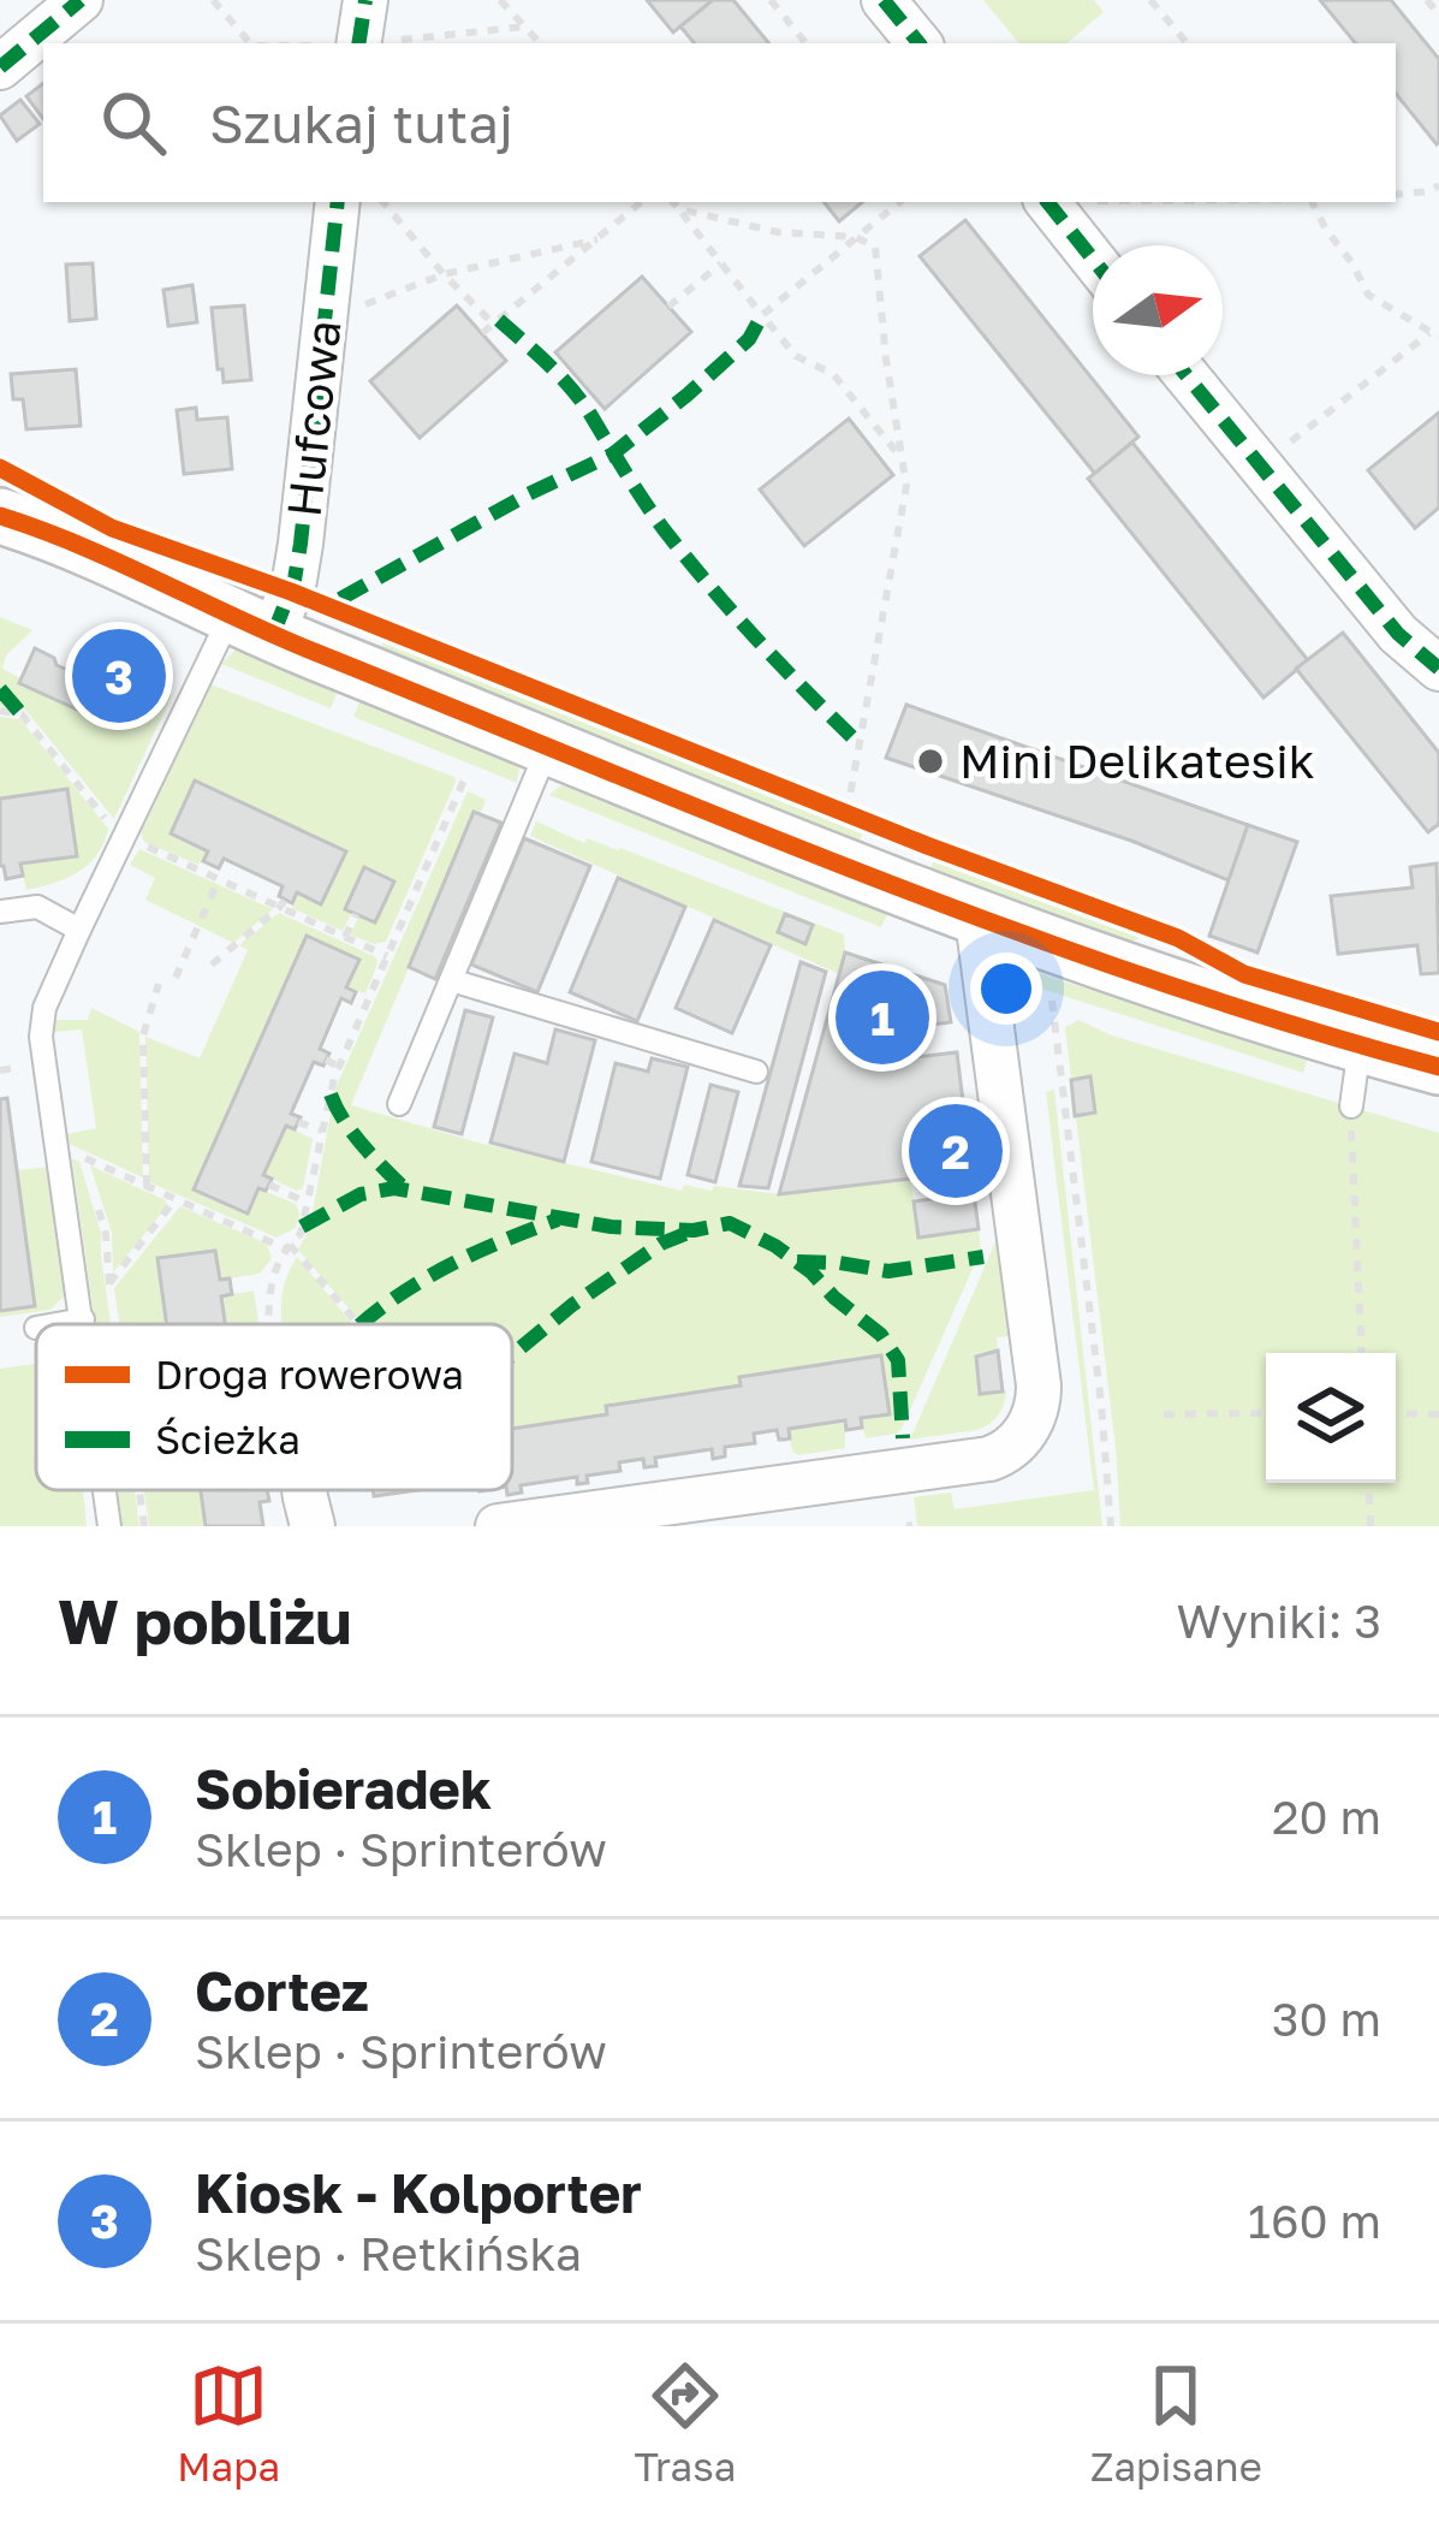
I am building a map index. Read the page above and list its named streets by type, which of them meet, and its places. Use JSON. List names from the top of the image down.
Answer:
{
  "streets": {
    "street": ["Hufcowa"]
  },
  "places": ["Mini Delikatesik"],
  "legend": ["Droga rowerowa", "Ścieżka"],
  "north": "right",
  "page": {
    "search": "Szukaj tutaj",
    "pins": ["3", "1", "2"],
    "heading": ["W pobliżu", "Wyniki: 3"],
    "list": [
      {
        "mark": "1",
        "name": "Sobieradek",
        "note": "Sklep · Sprinterów",
        "value": "20 m"
      },
      {
        "mark": "2",
        "name": "Cortez",
        "note": "Sklep · Sprinterów",
        "value": "30 m"
      },
      {
        "mark": "3",
        "name": "Kiosk - Kolporter",
        "note": "Sklep · Retkińska",
        "value": "160 m"
      }
    ],
    "nav": ["Mapa", "Trasa", "Zapisane"]
  }
}
